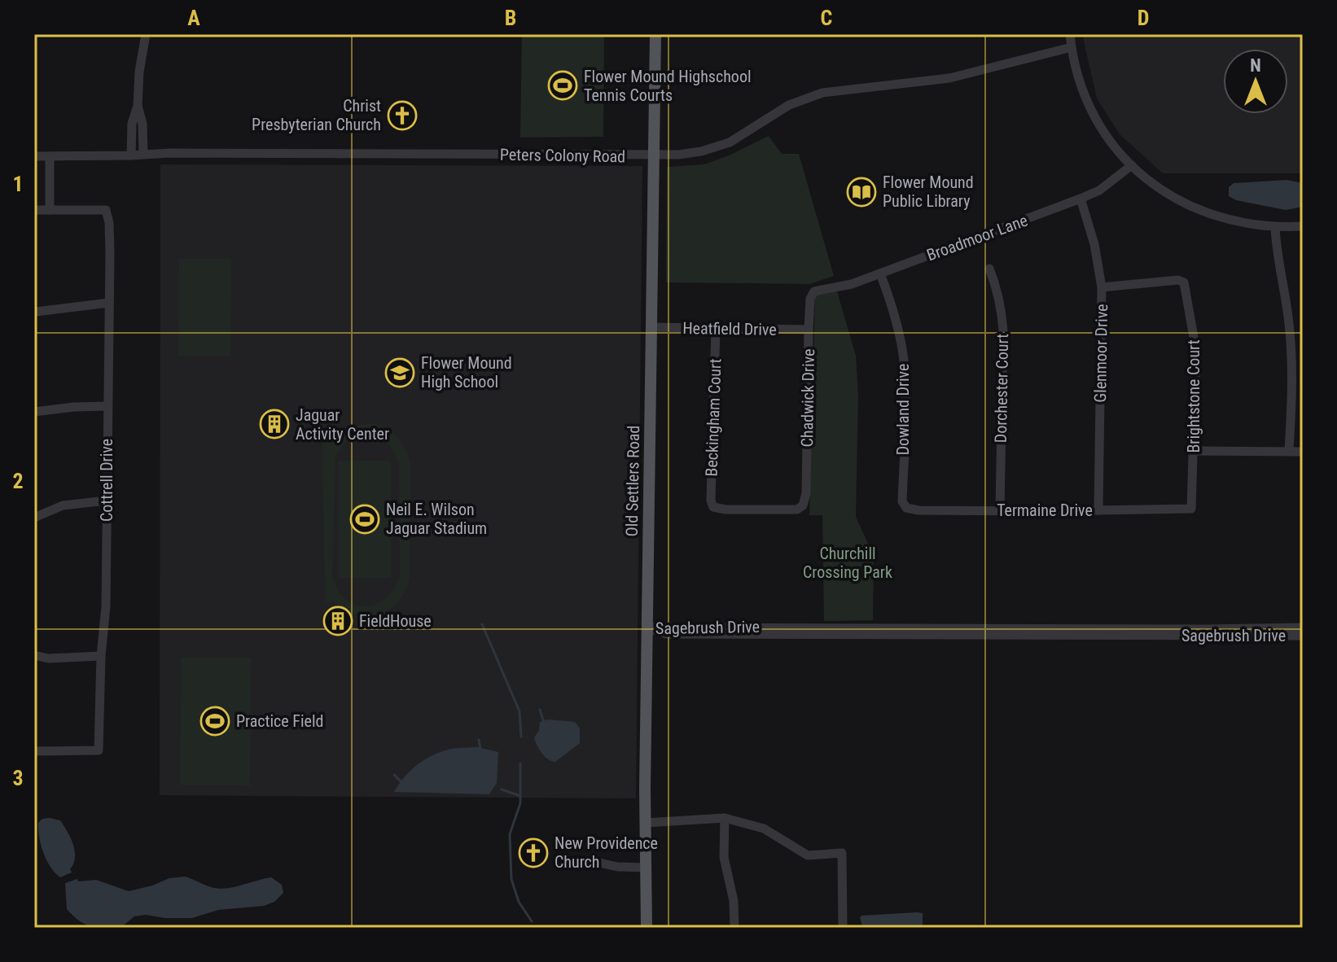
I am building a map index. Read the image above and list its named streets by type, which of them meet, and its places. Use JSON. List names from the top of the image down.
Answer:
{
  "streets": {
    "main road": ["Old Settlers Road"],
    "street": [
      "Peters Colony Road",
      "Broadmoor Lane",
      "Heatfield Drive",
      "Glenmoor Drive",
      "Dorchester Court",
      "Brightstone Court",
      "Chadwick Drive",
      "Dowland Drive",
      "Beckingham Court",
      "Cottrell Drive",
      "Termaine Drive",
      "Sagebrush Drive"
    ]
  },
  "crossings": [
    ["Peters Colony Road", "Old Settlers Road"],
    ["Broadmoor Lane", "Glenmoor Drive"],
    ["Broadmoor Lane", "Chadwick Drive"],
    ["Broadmoor Lane", "Dowland Drive"],
    ["Heatfield Drive", "Chadwick Drive"],
    ["Heatfield Drive", "Beckingham Court"],
    ["Heatfield Drive", "Old Settlers Road"],
    ["Glenmoor Drive", "Brightstone Court"],
    ["Glenmoor Drive", "Termaine Drive"],
    ["Dorchester Court", "Termaine Drive"],
    ["Brightstone Court", "Termaine Drive"],
    ["Chadwick Drive", "Beckingham Court"],
    ["Dowland Drive", "Termaine Drive"],
    ["Old Settlers Road", "Sagebrush Drive"]
  ],
  "parks": ["Churchill Crossing Park"],
  "places": {
    "sports": ["Flower Mound Highschool Tennis Courts", "Neil E. Wilson Jaguar Stadium", "Practice Field"],
    "church": ["Christ Presbyterian Church", "New Providence Church"],
    "library": ["Flower Mound Public Library"],
    "school or university": ["Flower Mound High School"],
    "building": ["Jaguar Activity Center", "FieldHouse"]
  },
  "north": "top",
  "grid": {
    "columns": [
      "A",
      "B",
      "C",
      "D"
    ],
    "rows": ["1", "2", "3"]
  }
}
